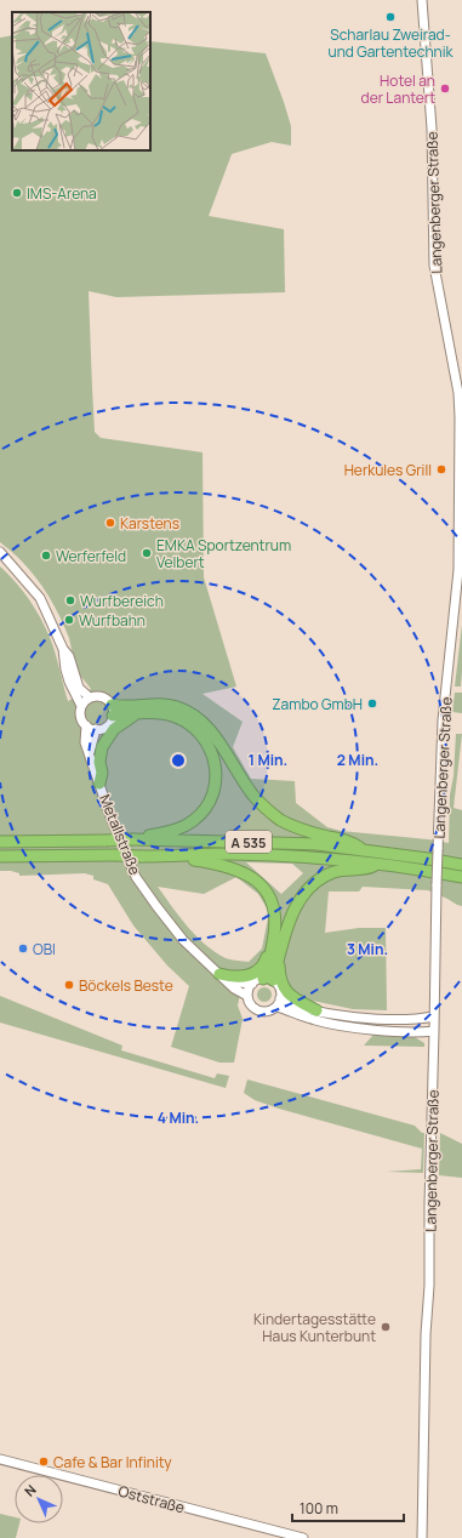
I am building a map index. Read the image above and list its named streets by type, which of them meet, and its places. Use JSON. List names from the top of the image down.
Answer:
{
  "streets": {
    "highway": ["A 535"],
    "main road": ["Langenberger Straße", "Metallstraße", "Oststraße"]
  },
  "places": [
    "Scharlau Zweirad- und Gartentechnik",
    "Hotel an der Lantert",
    "IMS-Arena",
    "Herkules Grill",
    "Karstens",
    "EMKA Sportzentrum Velbert",
    "Werferfeld",
    "Wurfbereich",
    "Wurfbahn",
    "Zambo GmbH",
    "OBI",
    "Böckels Beste",
    "Kindertagesstätte Haus Kunterbunt",
    "Cafe & Bar Infinity"
  ],
  "scale_bar": "100 m",
  "north": "top left",
  "rings": [
    "1 Min.",
    "2 Min.",
    "3 Min.",
    "4 Min."
  ]
}
